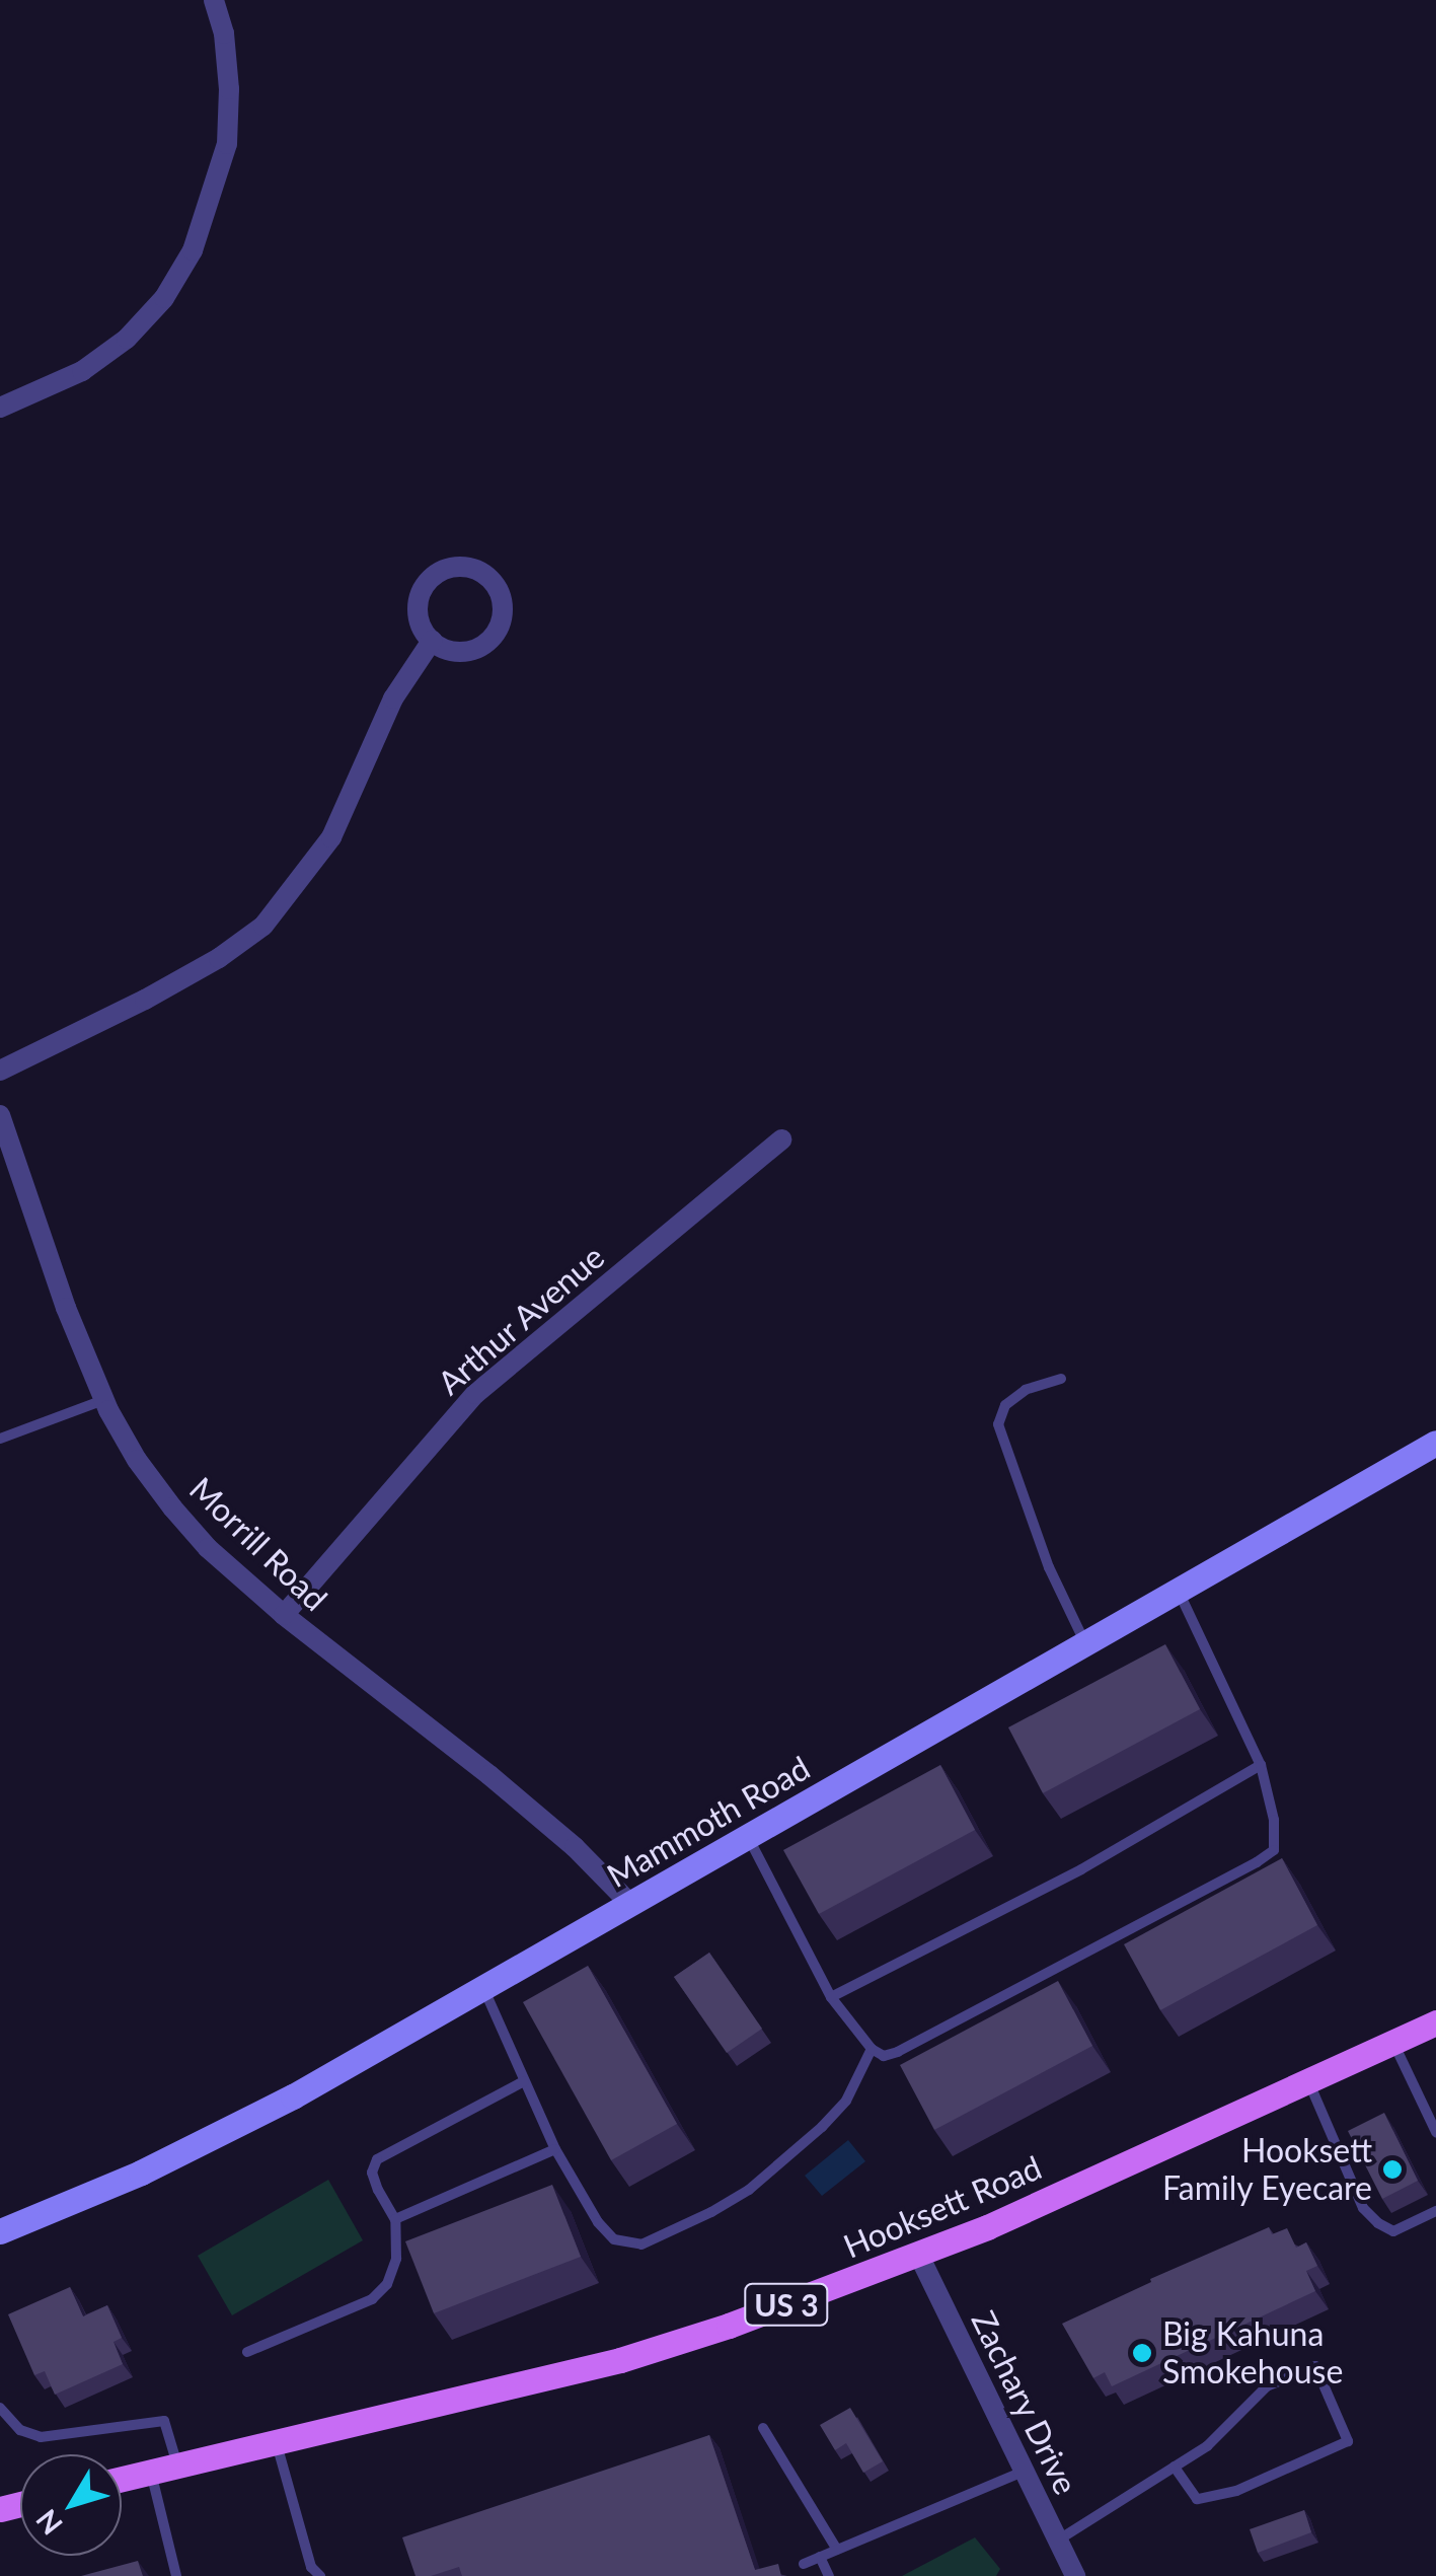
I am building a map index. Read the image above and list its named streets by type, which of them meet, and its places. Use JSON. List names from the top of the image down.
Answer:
{
  "streets": {
    "main road": ["Mammoth Road", "Hooksett Road", "US 3"],
    "street": ["Arthur Avenue", "Morrill Road", "Zachary Drive"]
  },
  "crossings": [
    ["Arthur Avenue", "Morrill Road"],
    ["Morrill Road", "Mammoth Road"],
    ["Hooksett Road", "Zachary Drive"]
  ],
  "places": ["Hooksett Family Eyecare", "Big Kahuna Smokehouse"],
  "north": "bottom left"
}
